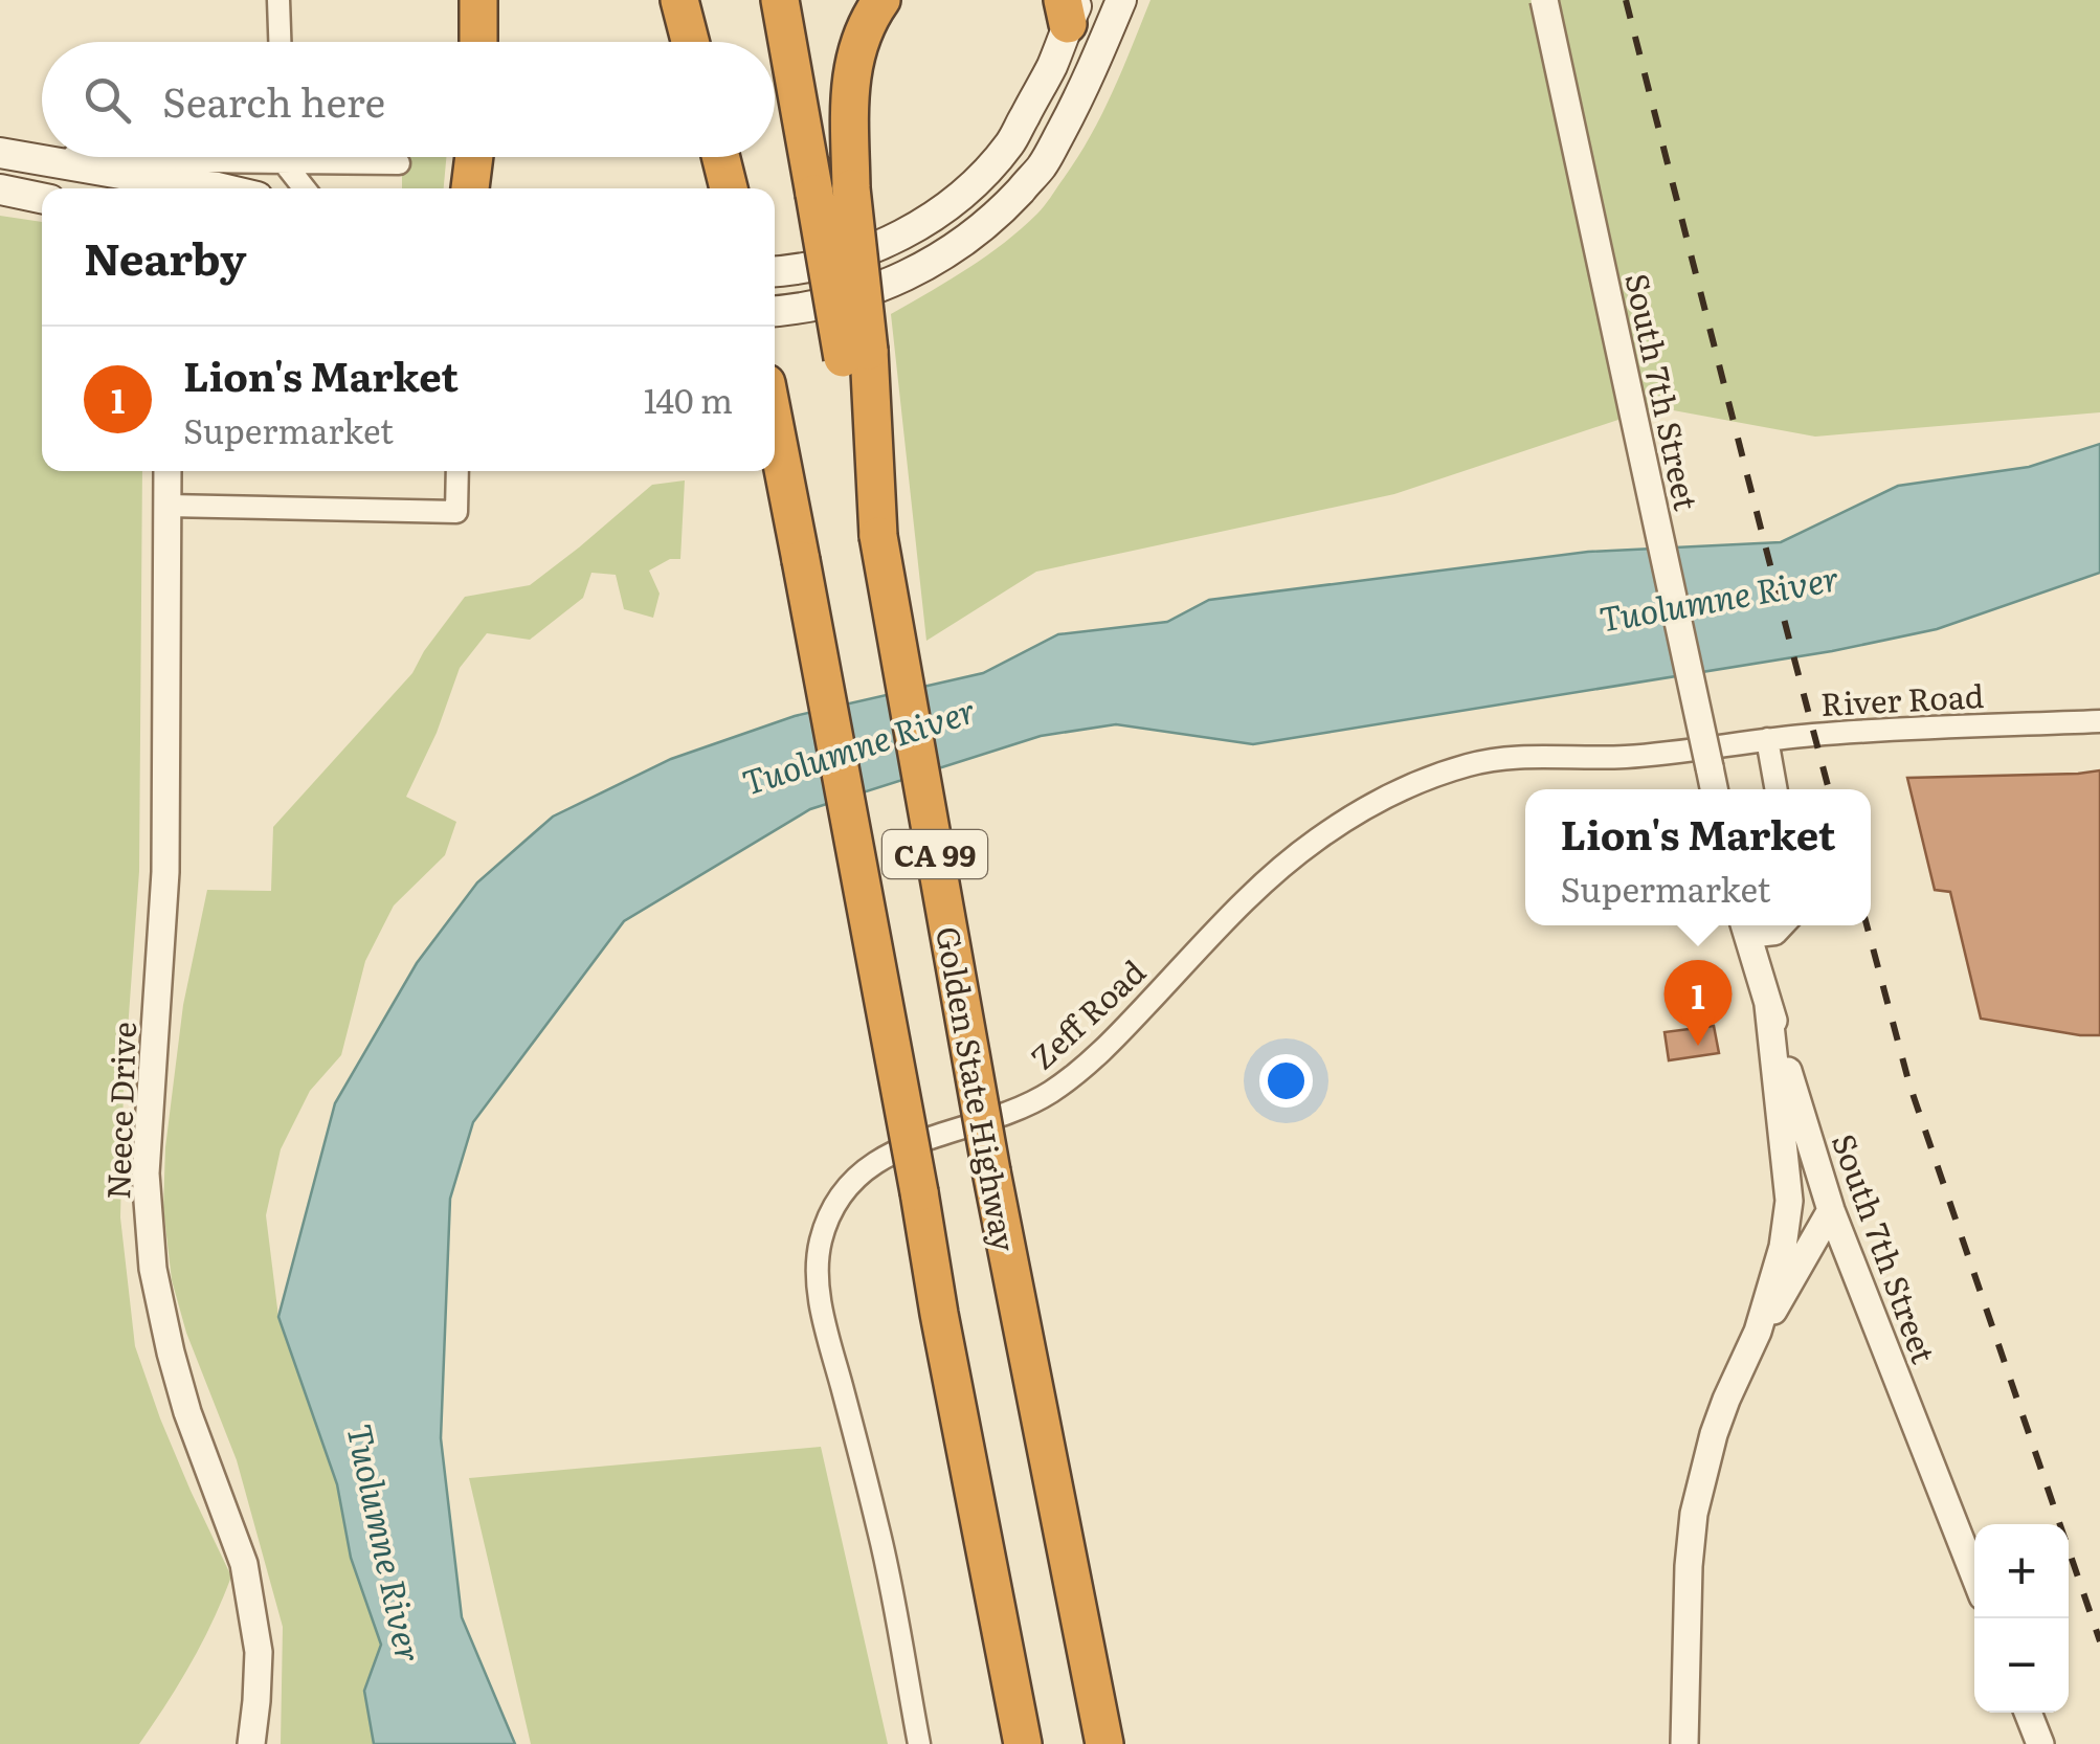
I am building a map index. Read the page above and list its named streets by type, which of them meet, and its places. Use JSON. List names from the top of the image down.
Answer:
{
  "streets": {
    "highway": ["CA 99", "Golden State Highway"],
    "street": [
      "South 7th Street",
      "River Road",
      "Zeff Road",
      "Neece Drive"
    ]
  },
  "crossings": [
    ["River Road", "Zeff Road"]
  ],
  "water": ["Tuolumne River"],
  "page": {
    "search": "Search here",
    "heading": "Nearby",
    "list": [
      {
        "mark": "1",
        "name": "Lion's Market",
        "note": "Supermarket",
        "value": "140 m"
      }
    ],
    "popup": ["Lion's Market", "Supermarket"],
    "pins": "1",
    "map_buttons": ["+", "−"]
  }
}
